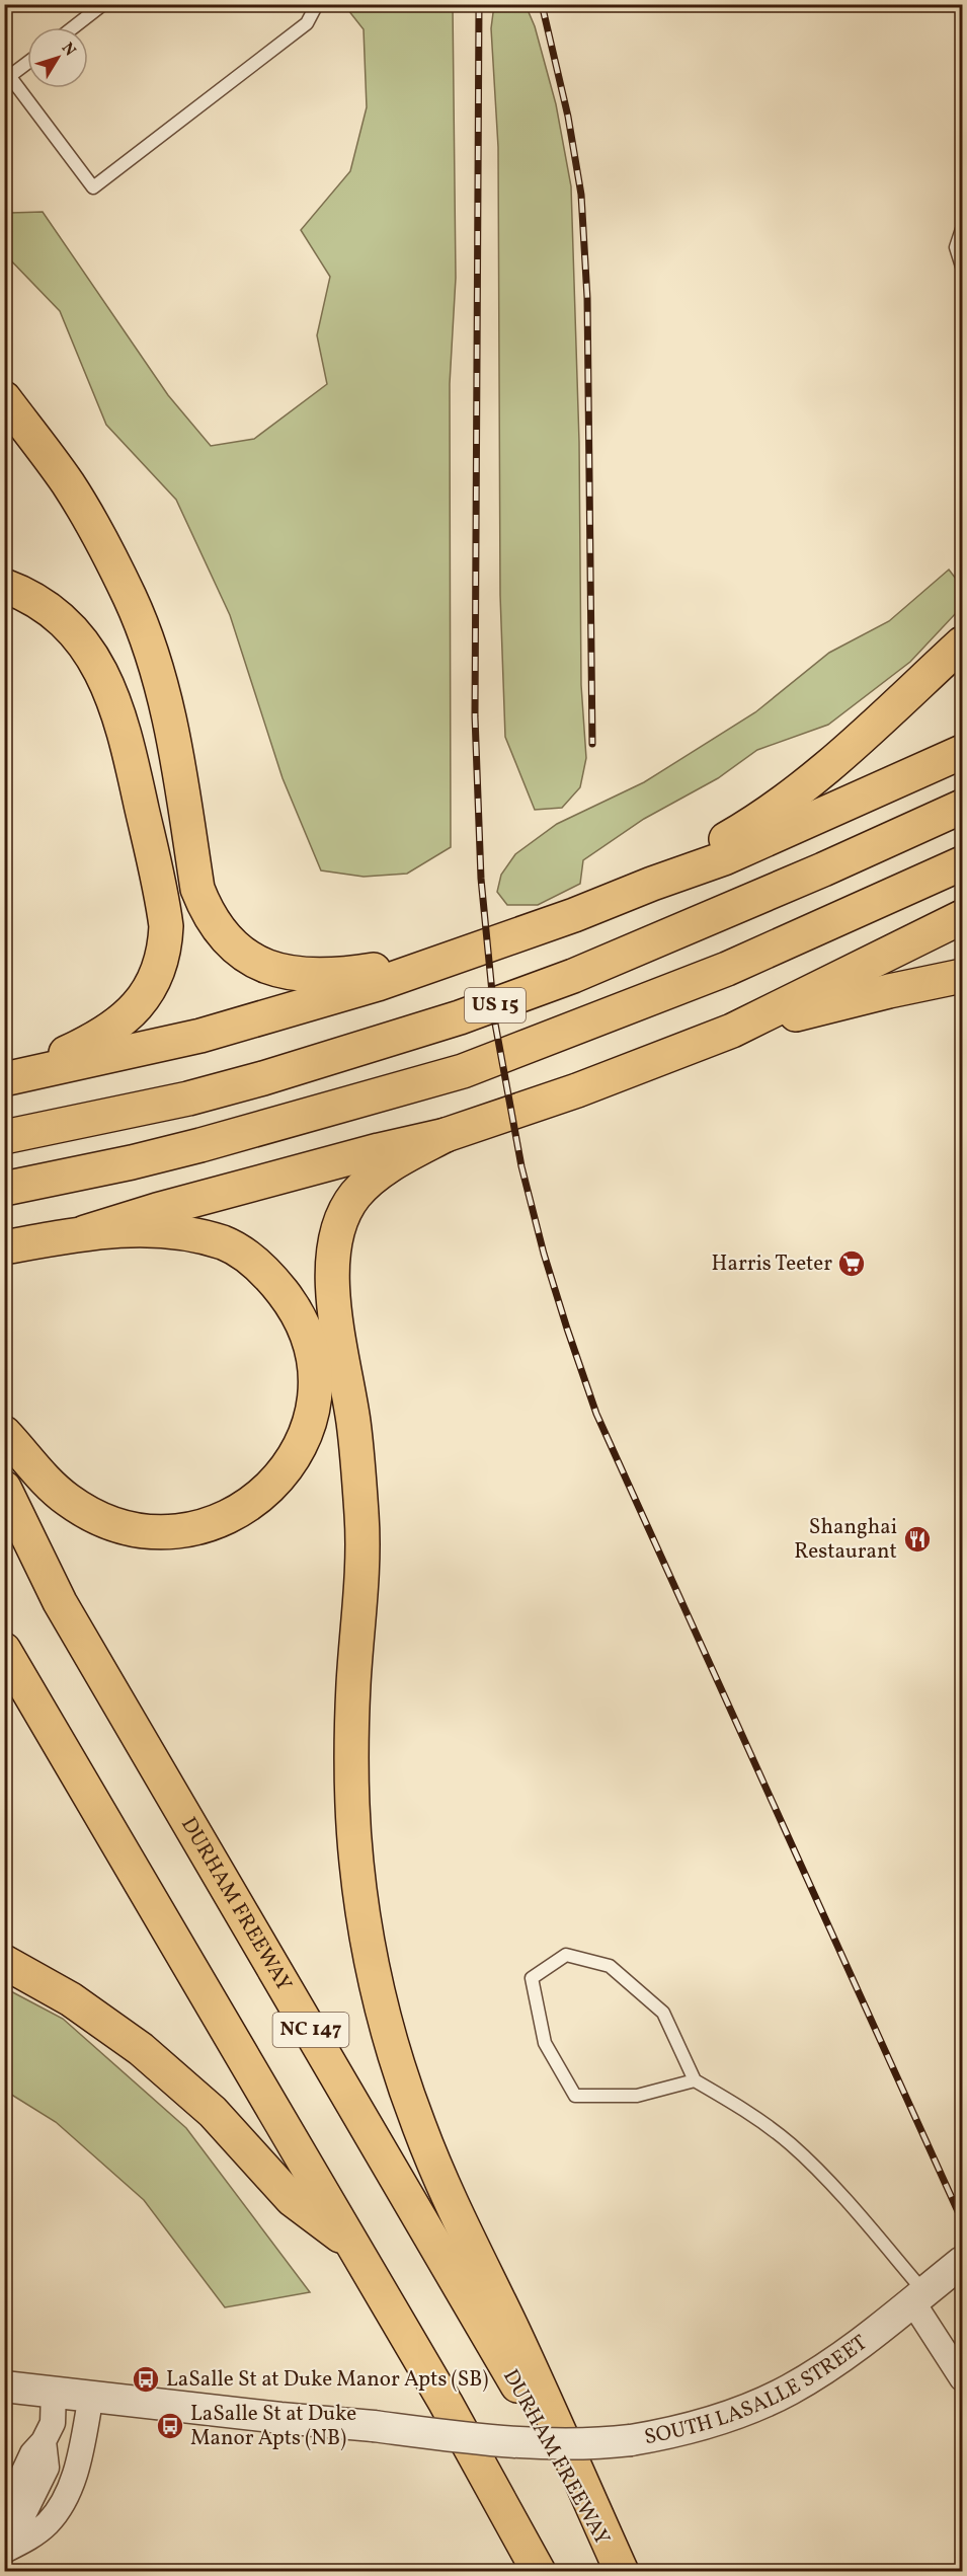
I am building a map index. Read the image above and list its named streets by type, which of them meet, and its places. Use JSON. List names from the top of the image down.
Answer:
{
  "streets": {
    "highway": ["US 15", "DURHAM FREEWAY", "NC 147"],
    "street": ["SOUTH LASALLE STREET"]
  },
  "places": {
    "supermarket": ["Harris Teeter"],
    "restaurant": ["Shanghai Restaurant"],
    "bus stop": ["LaSalle St at Duke Manor Apts (SB)", "LaSalle St at Duke Manor Apts (NB)"]
  },
  "north": "top right"
}
